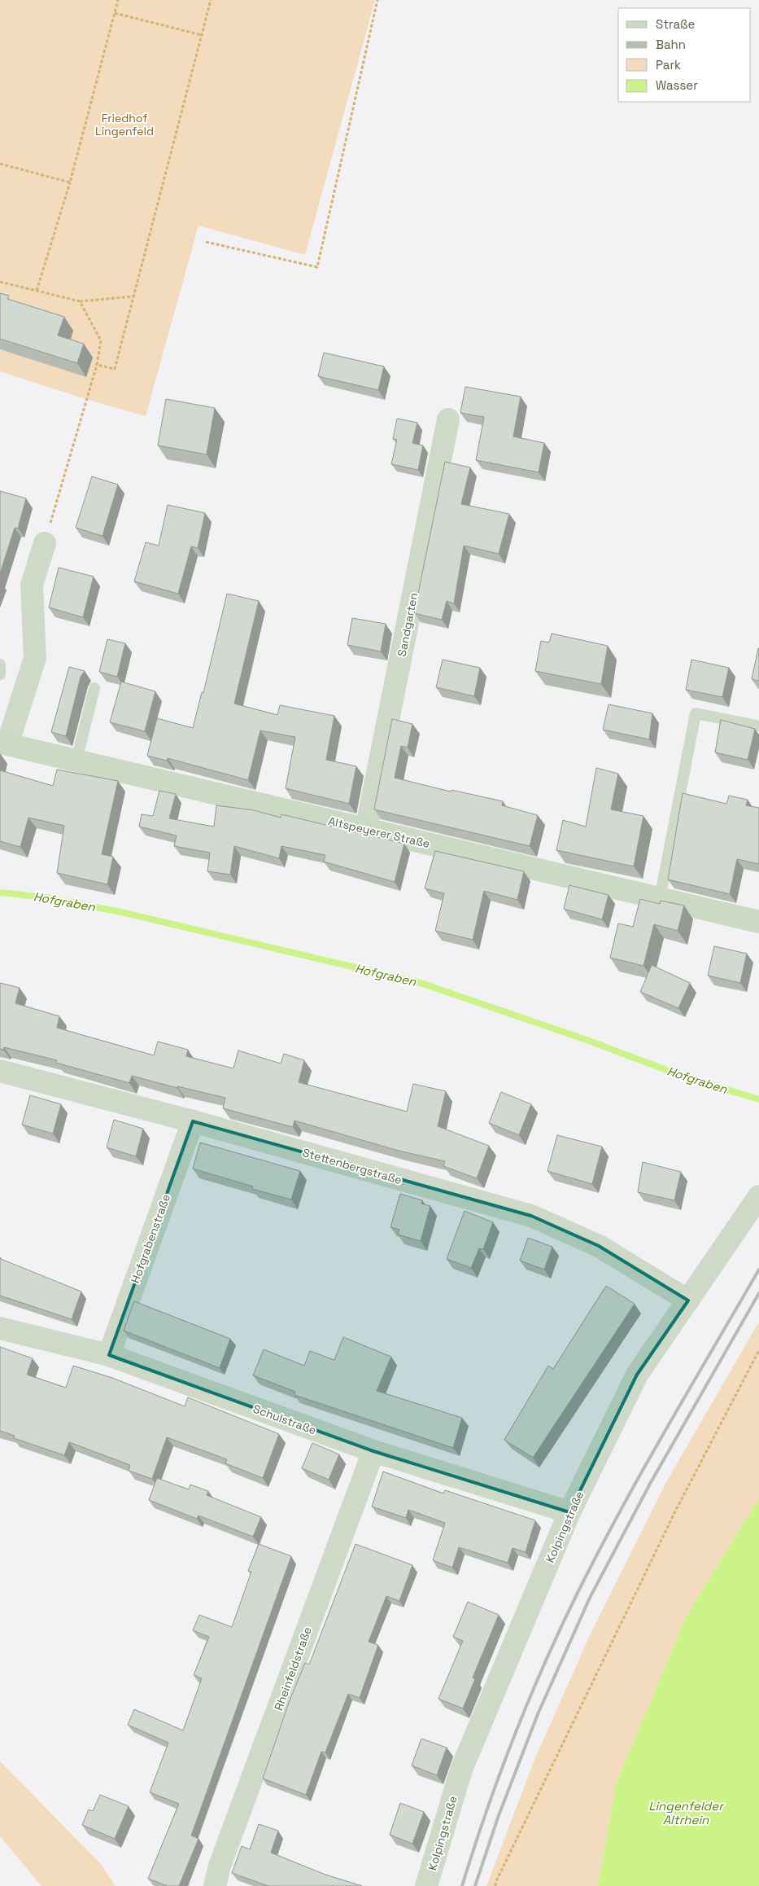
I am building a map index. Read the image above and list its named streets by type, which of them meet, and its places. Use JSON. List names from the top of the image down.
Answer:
{
  "streets": {
    "main road": ["Altspeyerer Straße"],
    "street": [
      "Sandgarten",
      "Stettenbergstraße",
      "Hofgrabenstraße",
      "Schulstraße",
      "Kolpingstraße",
      "Rheinfeldstraße"
    ]
  },
  "crossings": [
    ["Sandgarten", "Altspeyerer Straße"],
    ["Stettenbergstraße", "Hofgrabenstraße"],
    ["Stettenbergstraße", "Kolpingstraße"],
    ["Hofgrabenstraße", "Schulstraße"],
    ["Schulstraße", "Kolpingstraße"],
    ["Schulstraße", "Rheinfeldstraße"]
  ],
  "water": ["Hofgraben", "Lingenfelder Altrhein"],
  "parks": ["Friedhof Lingenfeld"],
  "legend": [
    "Straße",
    "Bahn",
    "Park",
    "Wasser"
  ]
}
